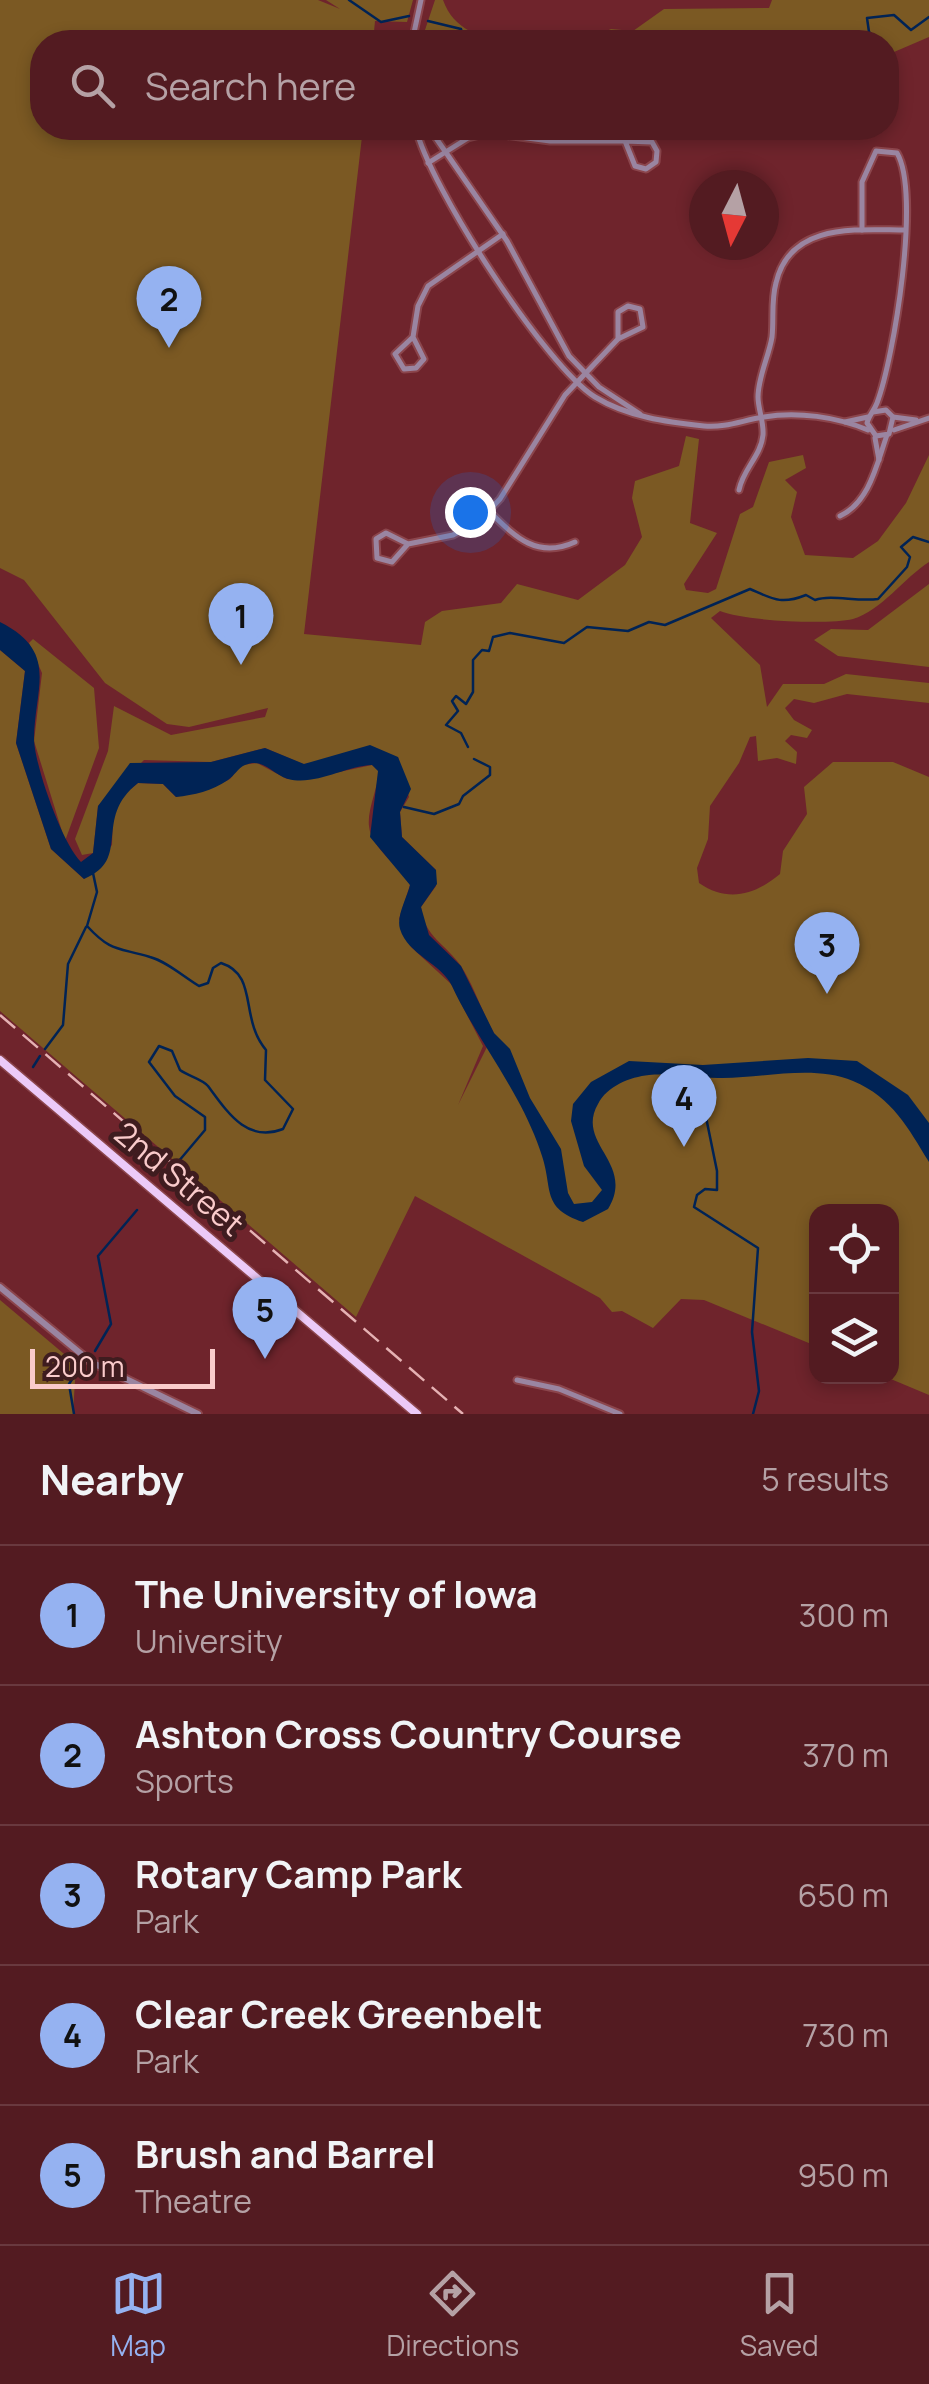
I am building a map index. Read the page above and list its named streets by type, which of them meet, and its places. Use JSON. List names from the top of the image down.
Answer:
{
  "streets": {
    "main road": ["2nd Street"]
  },
  "scale_bar": "200 m",
  "north": "bottom",
  "page": {
    "search": "Search here",
    "pins": [
      "2",
      "1",
      "3",
      "4",
      "5"
    ],
    "scale": "200 m",
    "heading": ["Nearby", "5 results"],
    "list": [
      {
        "mark": "1",
        "name": "The University of Iowa",
        "note": "University",
        "value": "300 m"
      },
      {
        "mark": "2",
        "name": "Ashton Cross Country Course",
        "note": "Sports",
        "value": "370 m"
      },
      {
        "mark": "3",
        "name": "Rotary Camp Park",
        "note": "Park",
        "value": "650 m"
      },
      {
        "mark": "4",
        "name": "Clear Creek Greenbelt",
        "note": "Park",
        "value": "730 m"
      },
      {
        "mark": "5",
        "name": "Brush and Barrel",
        "note": "Theatre",
        "value": "950 m"
      }
    ],
    "nav": ["Map", "Directions", "Saved"]
  }
}
